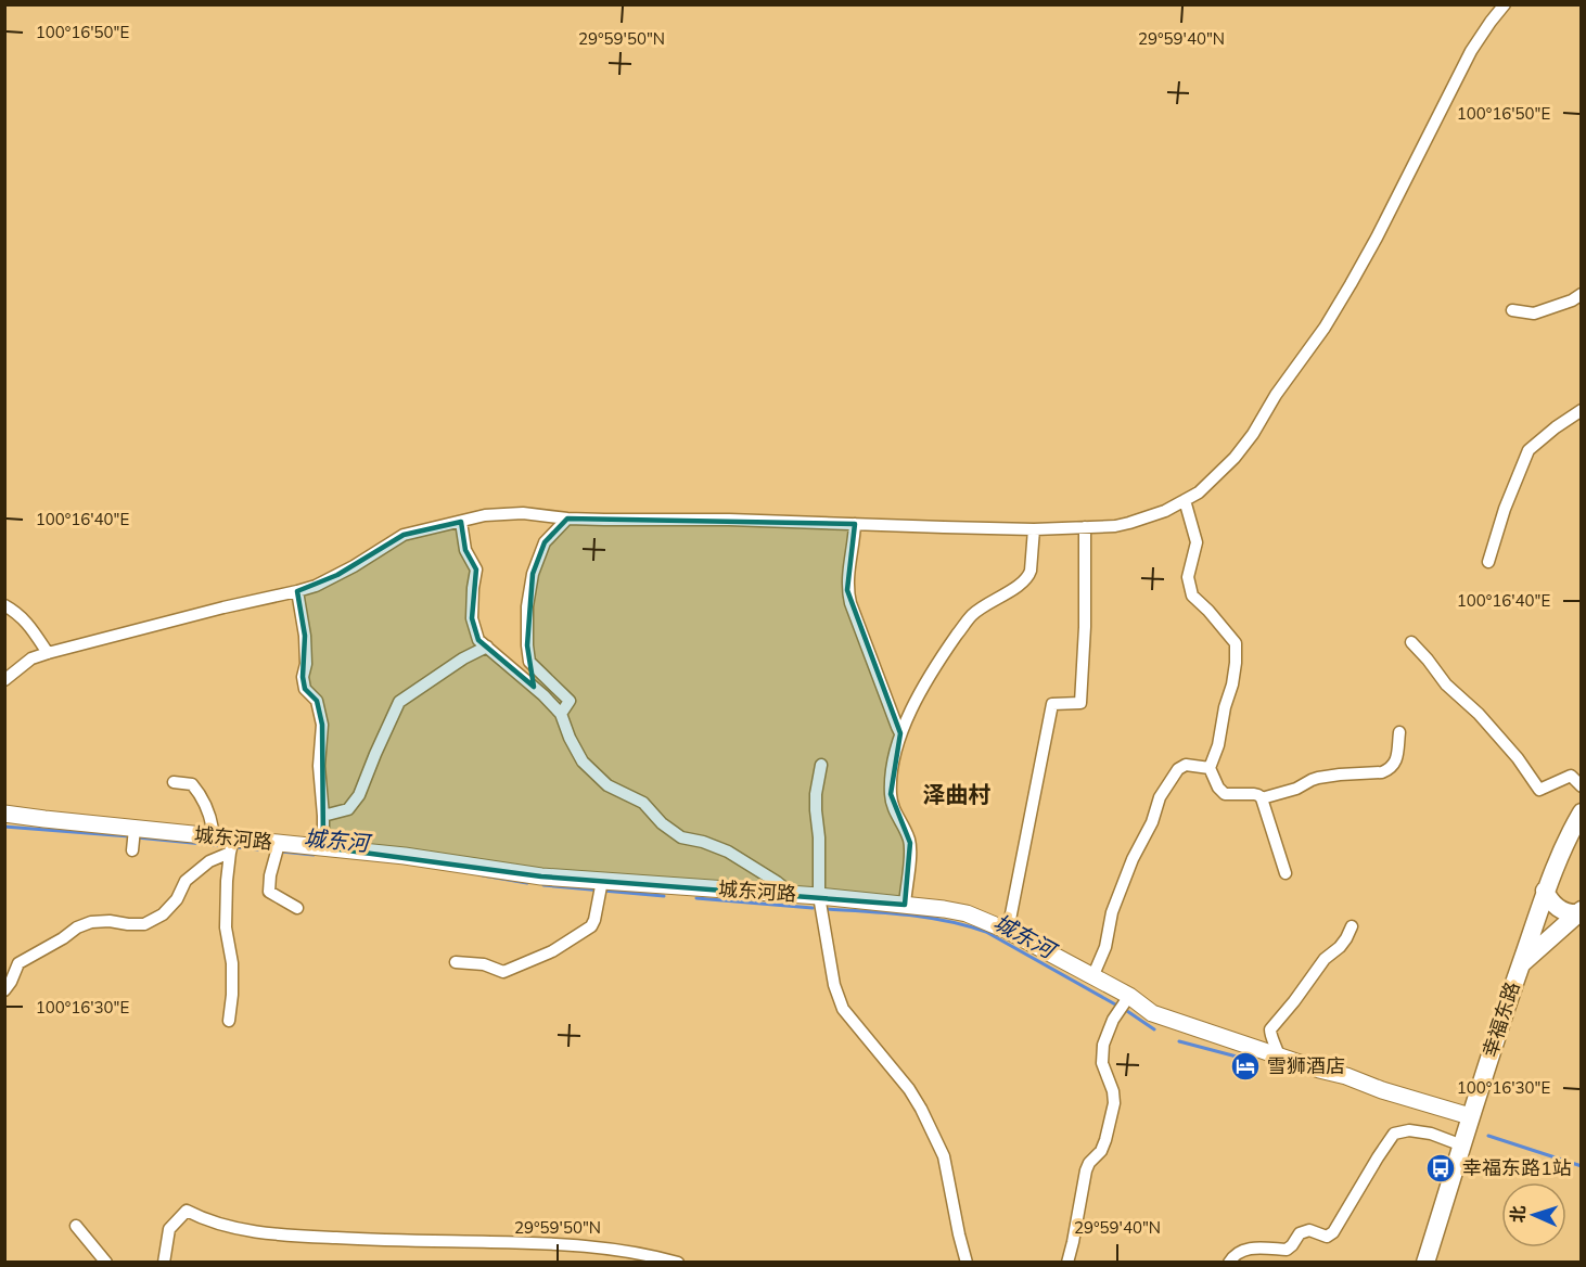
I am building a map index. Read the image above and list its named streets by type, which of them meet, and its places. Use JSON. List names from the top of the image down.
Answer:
{
  "streets": {
    "main road": ["幸福东路"],
    "street": ["城东河路"]
  },
  "crossings": [
    ["城东河路", "幸福东路"]
  ],
  "districts": ["泽曲村"],
  "water": ["城东河"],
  "places": {
    "hotel": ["雪狮酒店"],
    "bus stop": ["幸福东路1站"]
  },
  "north": "left",
  "coordinates": [
    "100°16'50\"E",
    "29°59'50\"N",
    "29°59'40\"N",
    "100°16'40\"E",
    "100°16'30\"E"
  ]
}
